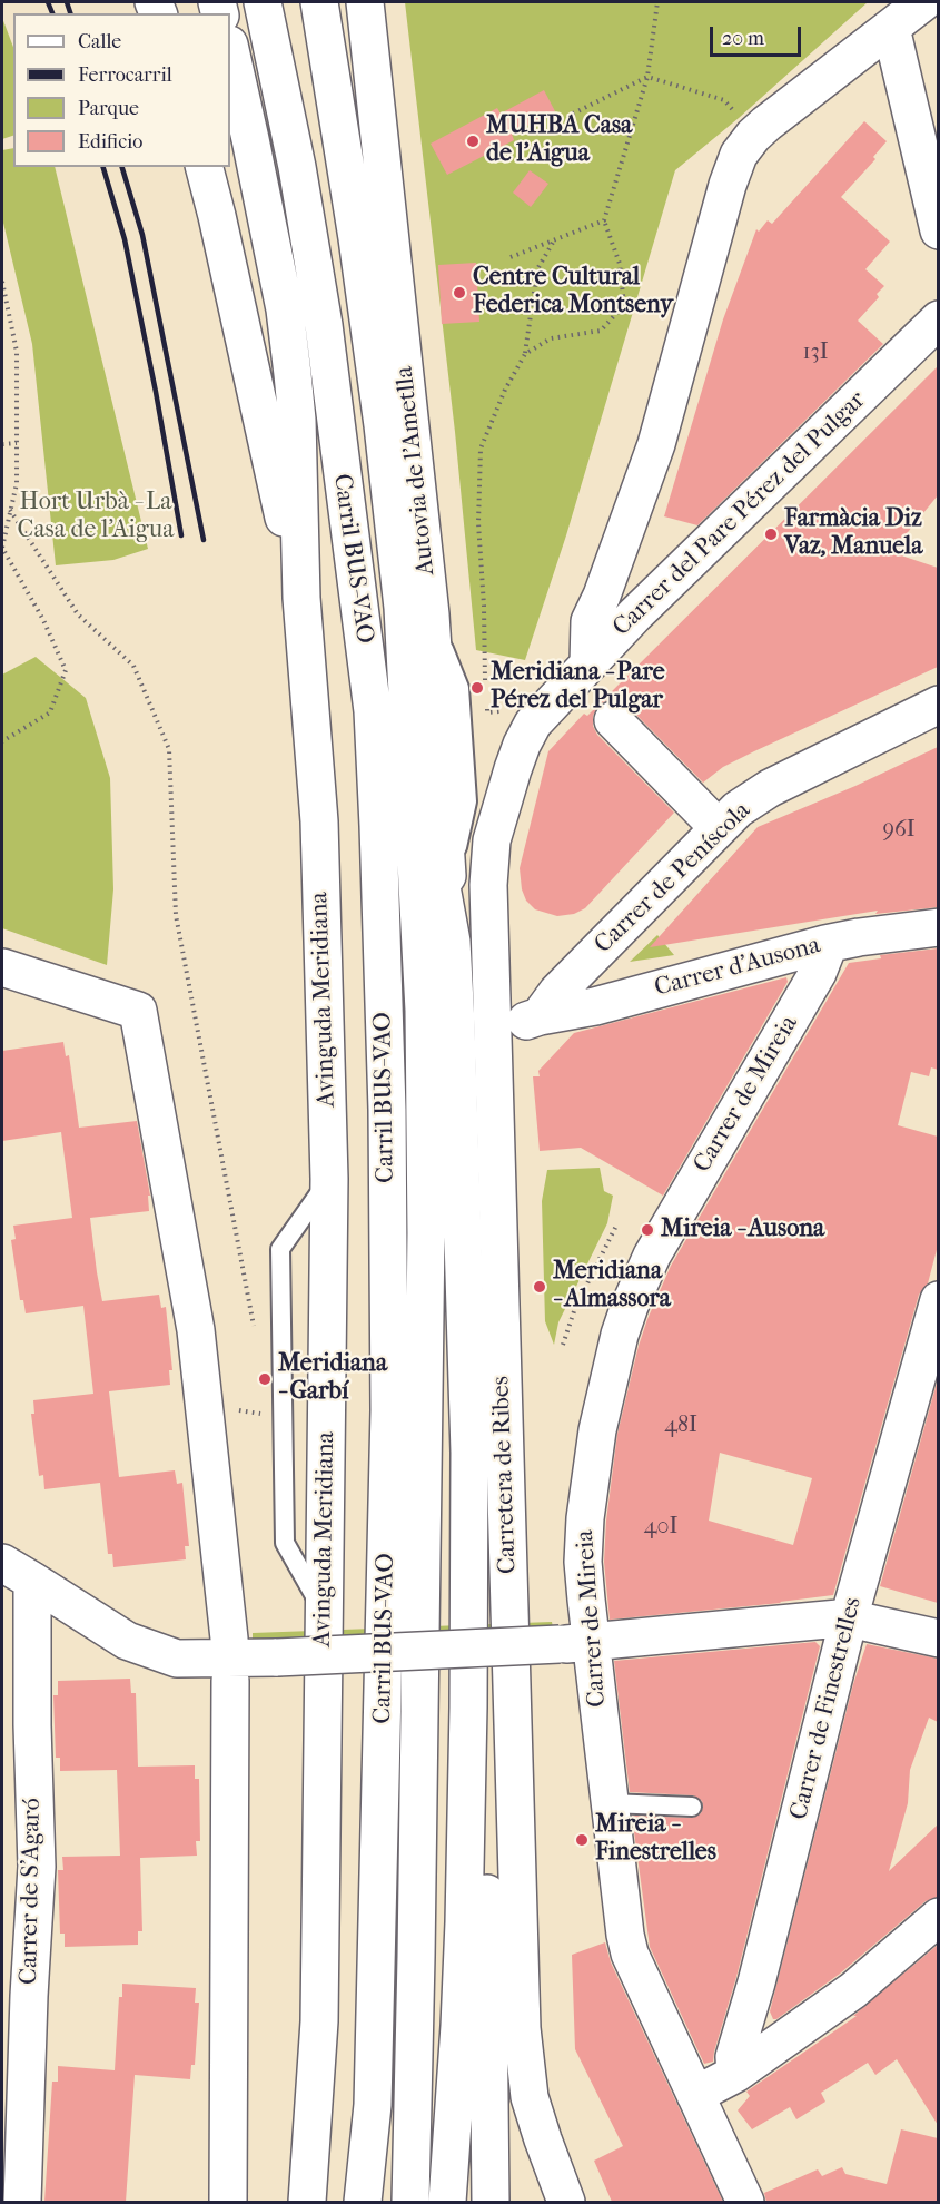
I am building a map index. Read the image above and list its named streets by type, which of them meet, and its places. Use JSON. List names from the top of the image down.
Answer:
{
  "streets": {
    "main road": [
      "Autovia de l'Ametlla",
      "Carrer del Pare Pérez del Pulgar",
      "Carril BUS-VAO",
      "Carrer de Peníscola",
      "Carrer d'Ausona",
      "Avinguda Meridiana",
      "Carrer de Mireia",
      "Carretera de Ribes",
      "Carrer de Finestrelles",
      "Carrer de S'Agaró"
    ]
  },
  "crossings": [
    ["Carrer del Pare Pérez del Pulgar", "Carretera de Ribes"],
    ["Carrer de Peníscola", "Carrer d'Ausona"],
    ["Carrer d'Ausona", "Carrer de Mireia"]
  ],
  "parks": ["Hort Urbà - La Casa de l'Aigua"],
  "places": [
    "MUHBA Casa de l'Aigua",
    "Centre Cultural Federica Montseny",
    "Farmàcia Diz Vaz, Manuela",
    "Meridiana - Pare Pérez del Pulgar",
    "Mireia - Ausona",
    "Meridiana - Almassora",
    "Meridiana - Garbí",
    "Mireia - Finestrelles"
  ],
  "house_numbers": [
    "13I",
    "96I",
    "48I",
    "40I"
  ],
  "legend": [
    "Calle",
    "Ferrocarril",
    "Parque",
    "Edificio"
  ],
  "scale_bar": "20 m"
}
